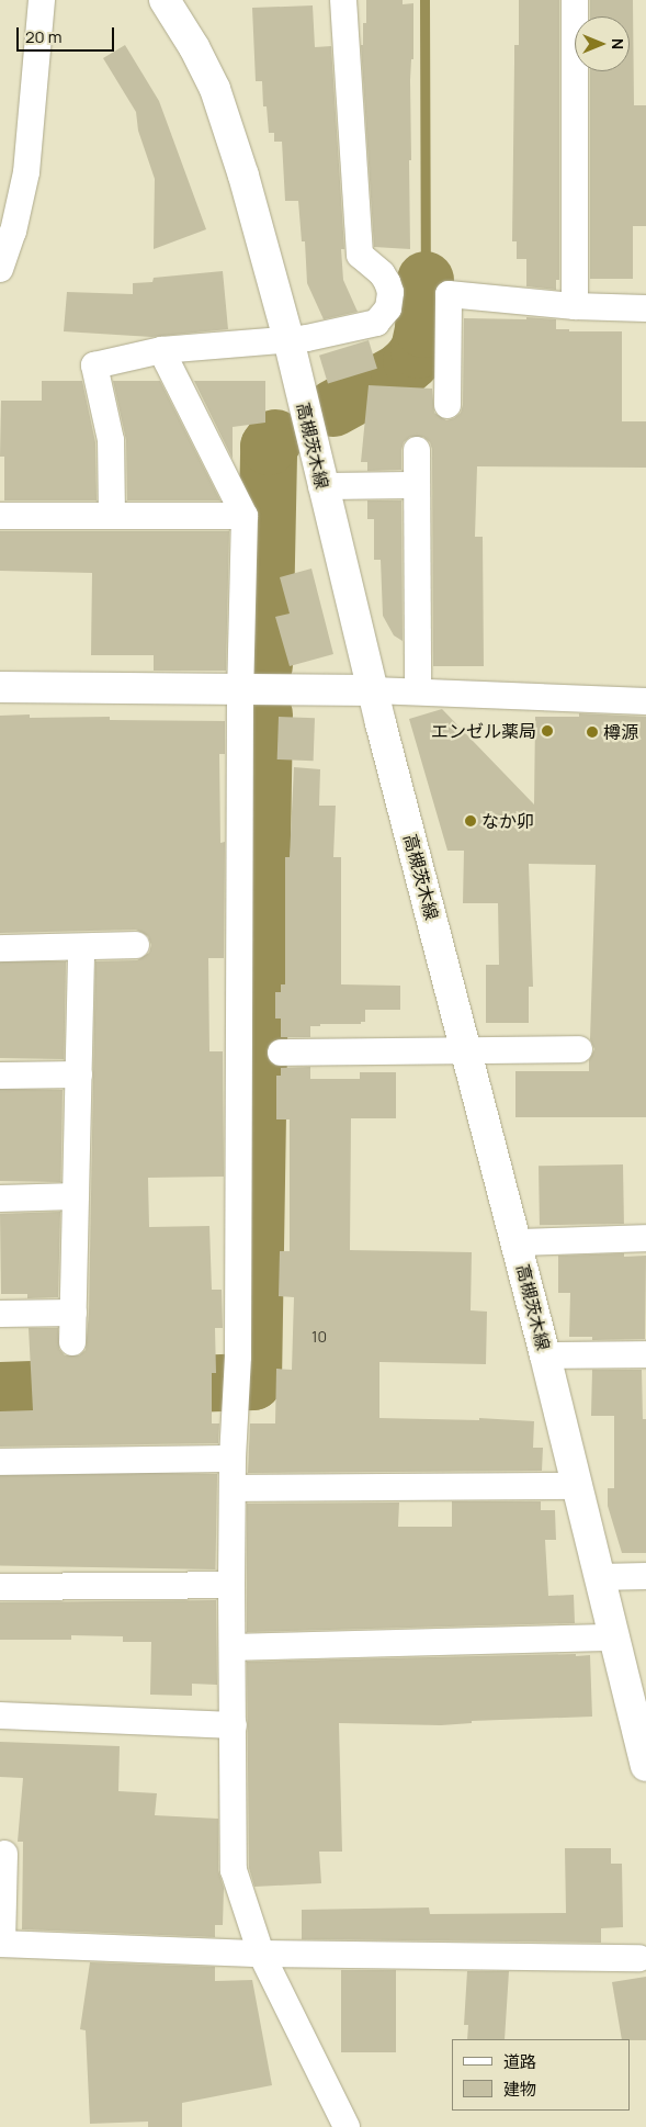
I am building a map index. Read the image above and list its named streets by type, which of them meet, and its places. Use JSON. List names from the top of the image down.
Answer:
{
  "streets": {
    "main road": ["高槻茨木線"]
  },
  "places": ["エンゼル薬局", "樽源", "なか卯"],
  "house_numbers": ["10"],
  "legend": ["道路", "建物"],
  "scale_bar": "20 m",
  "north": "right"
}
